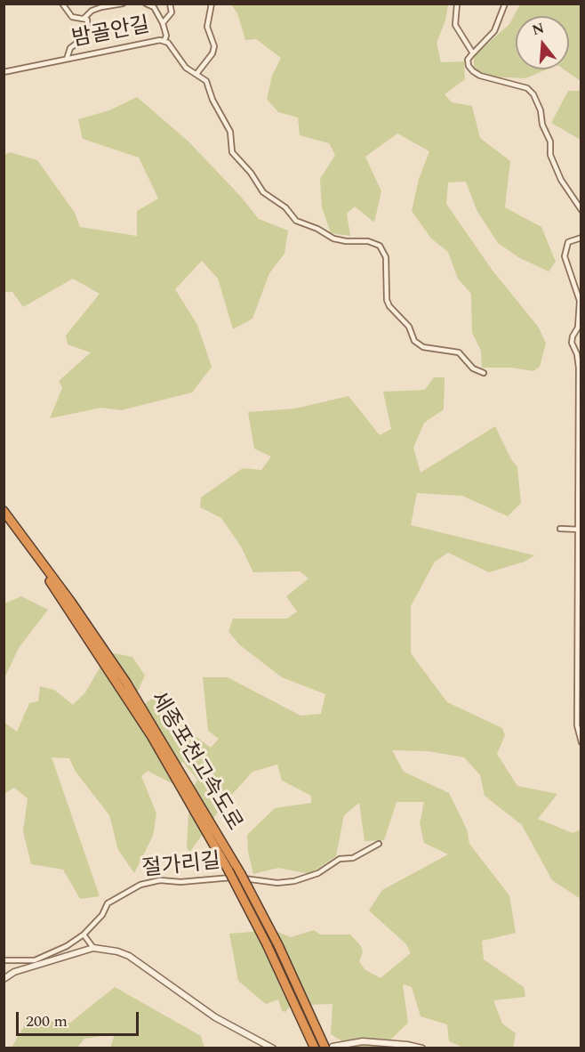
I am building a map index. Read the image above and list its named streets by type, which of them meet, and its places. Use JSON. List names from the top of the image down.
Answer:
{
  "streets": {
    "highway": ["세종포천고속도로"],
    "street": ["밤골안길", "절가리길"]
  },
  "scale_bar": "200 m",
  "north": "top"
}
